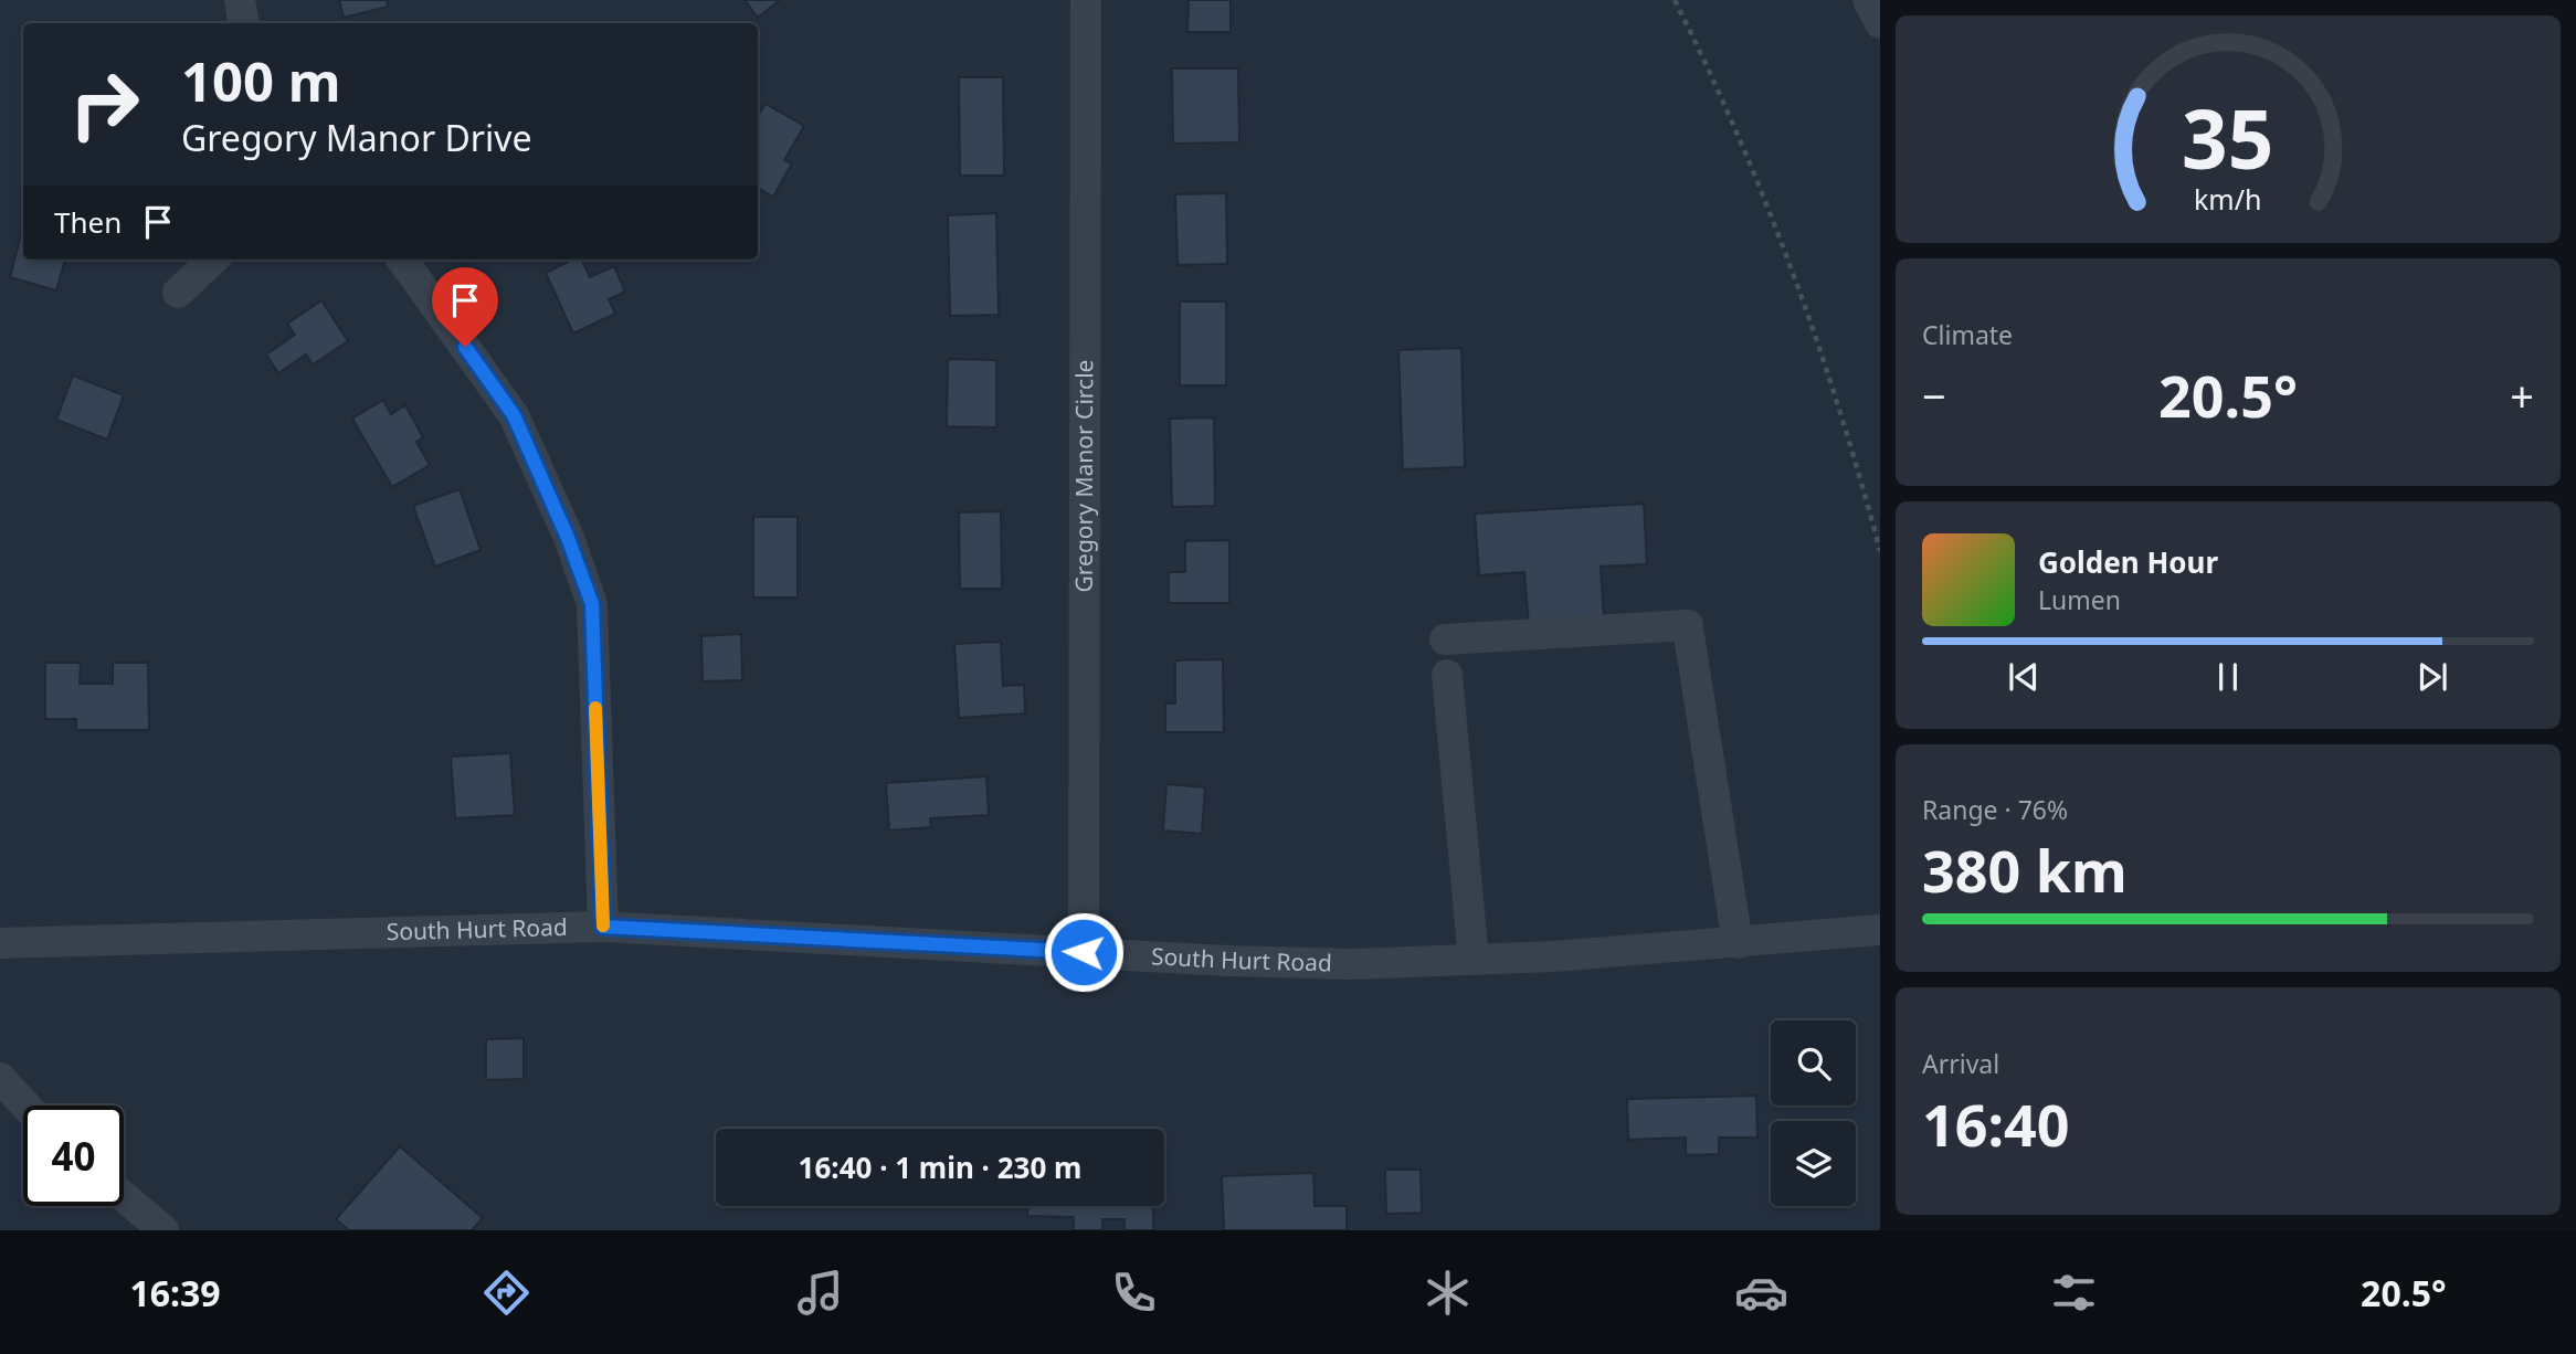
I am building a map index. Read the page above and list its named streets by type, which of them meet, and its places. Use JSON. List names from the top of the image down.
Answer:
{
  "streets": {
    "street": ["Gregory Manor Circle", "South Hurt Road"]
  },
  "crossings": [
    ["Gregory Manor Circle", "South Hurt Road"]
  ],
  "page": {
    "turn": ["100 m", "Gregory Manor Drive"],
    "then": "Then",
    "tile": [
      "Climate",
      ["Range · 76%", "380 km"],
      ["Arrival", "16:40"]
    ],
    "heat": ["−", "20.5°", "+"],
    "song": ["Golden Hour", "Lumen"],
    "limit": "40",
    "trip": "16:40 · 1 min · 230 m",
    "tabs": ["16:39", "20.5°"],
    "gauge": ["35", "km/h"]
  }
}
